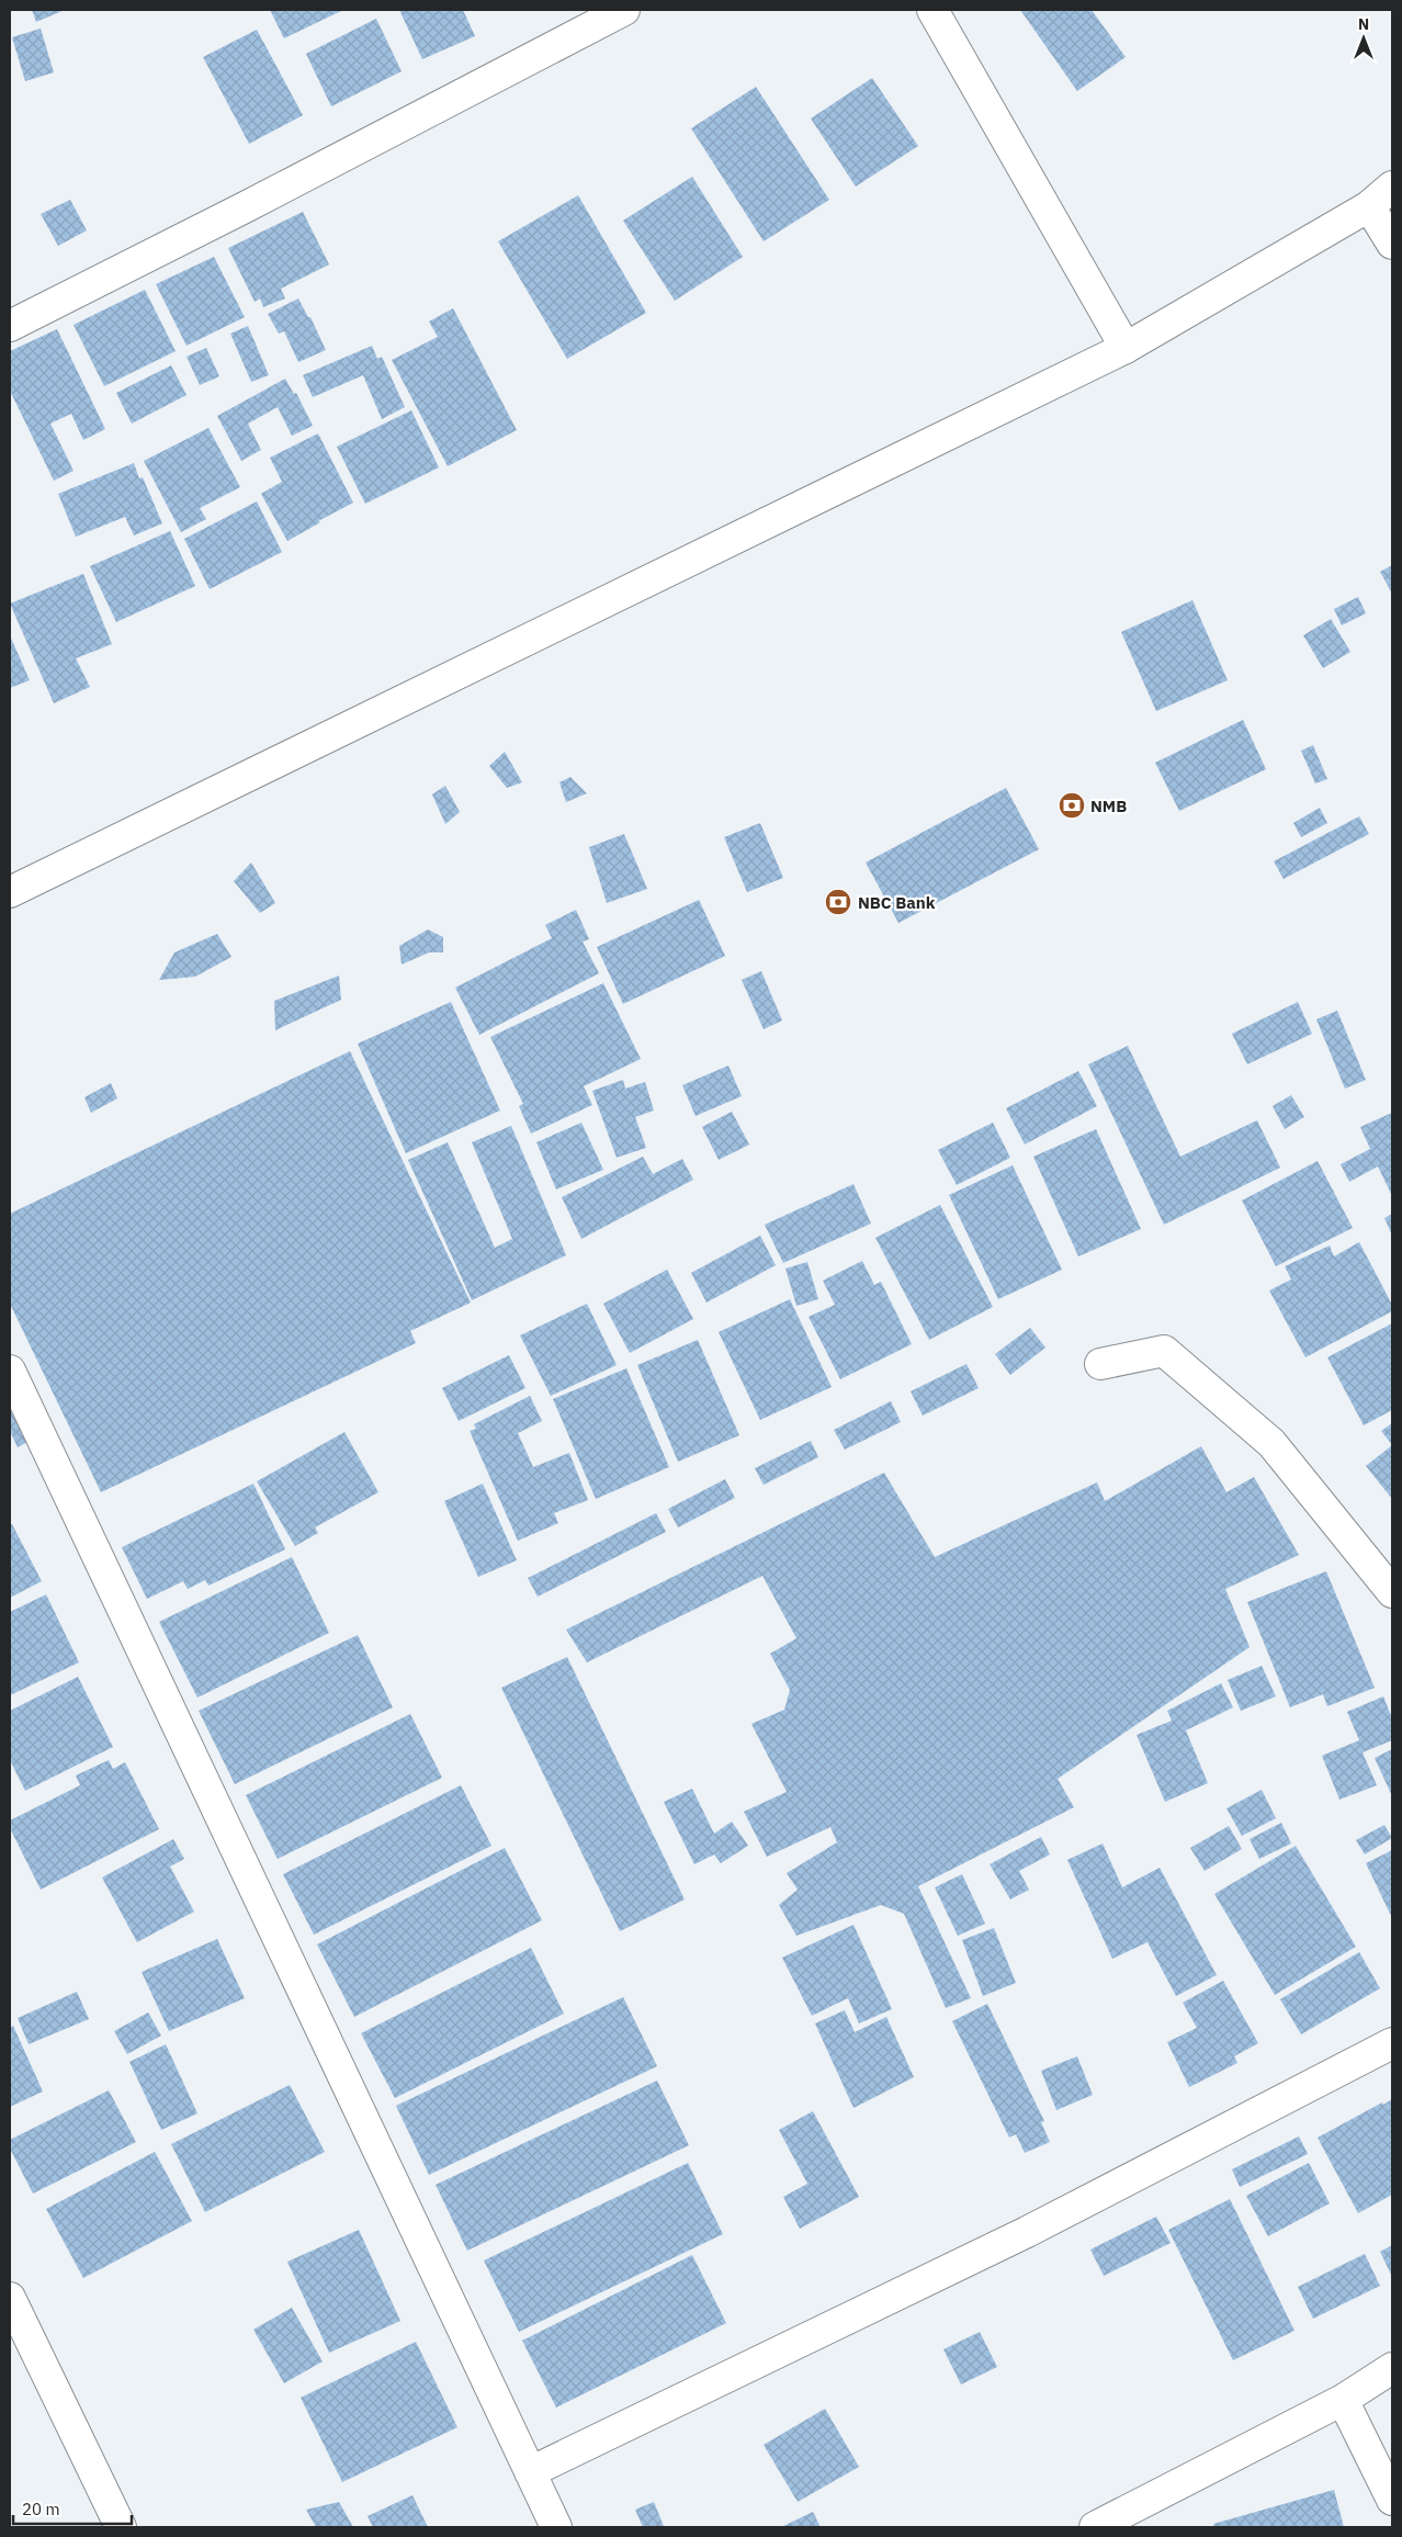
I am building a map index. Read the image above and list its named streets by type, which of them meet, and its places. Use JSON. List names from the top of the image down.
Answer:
{
  "places": {
    "bank": ["NMB", "NBC Bank"]
  },
  "scale_bar": "20 m",
  "north": "top"
}
